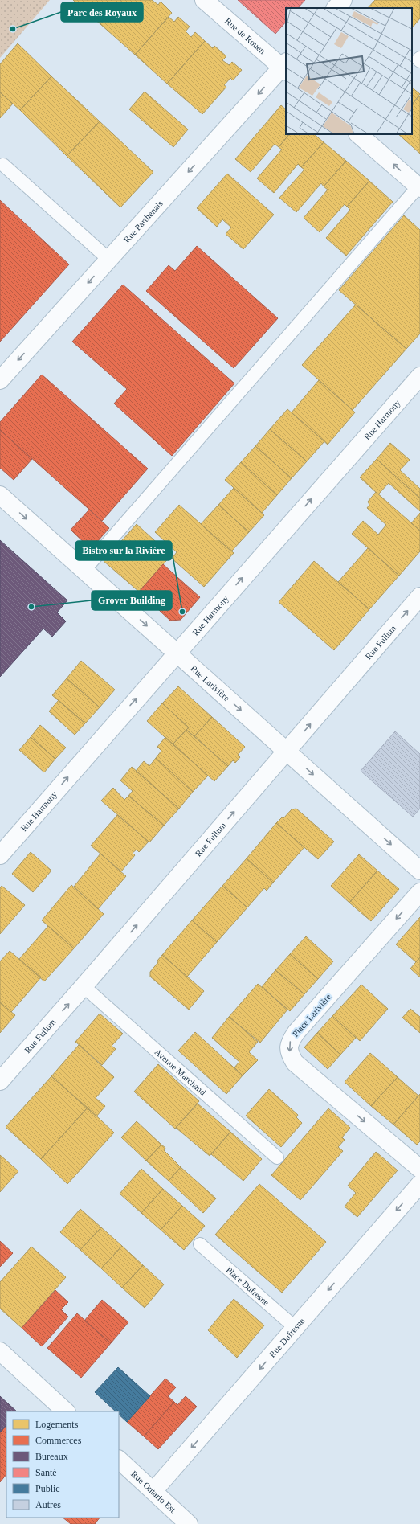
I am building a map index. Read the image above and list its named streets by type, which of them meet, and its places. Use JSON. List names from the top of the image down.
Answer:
{
  "streets": {
    "street": [
      "Rue de Rouen",
      "Rue Parthenais",
      "Rue Harmony",
      "Rue Fullum",
      "Rue Larivière",
      "Place Larivière",
      "Rue Dufresne",
      "Rue Ontario Est"
    ],
    "lane": ["Avenue Marchand", "Place Dufresne"]
  },
  "crossings": [
    ["Rue de Rouen", "Rue Parthenais"],
    ["Rue Harmony", "Rue Larivière"],
    ["Rue Fullum", "Rue Larivière"],
    ["Rue Fullum", "Avenue Marchand"],
    ["Place Dufresne", "Rue Dufresne"],
    ["Rue Dufresne", "Rue Ontario Est"]
  ],
  "one_way": [
    "Rue Parthenais",
    "Rue Harmony",
    "Rue Fullum",
    "Rue Larivière",
    "Rue Dufresne"
  ],
  "places": ["Parc des Royaux", "Grover Building", "Bistro sur la Rivière"],
  "legend": [
    "Logements",
    "Commerces",
    "Bureaux",
    "Santé",
    "Public",
    "Autres"
  ]
}
